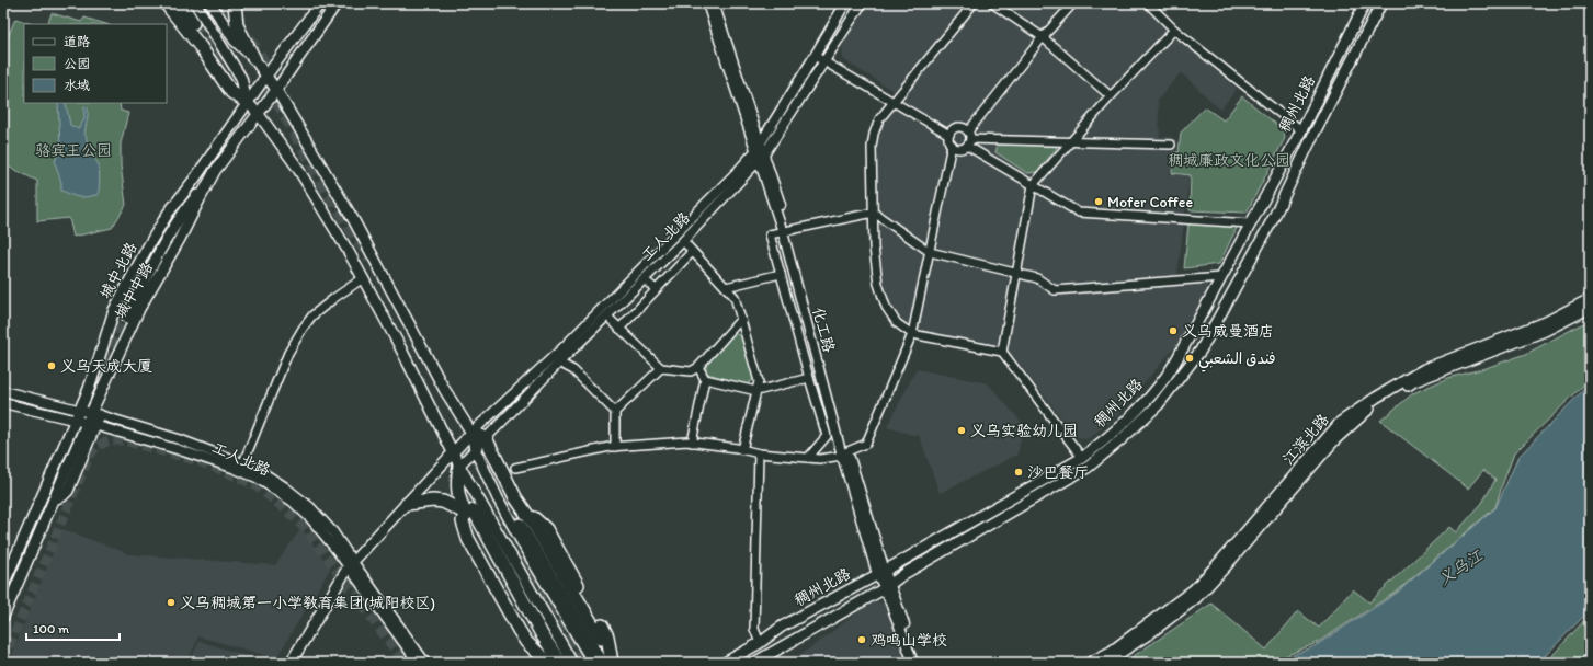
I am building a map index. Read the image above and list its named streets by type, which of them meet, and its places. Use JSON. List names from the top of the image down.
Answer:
{
  "streets": {
    "main road": [
      "稠州北路",
      "城中北路",
      "城中中路",
      "江滨北路"
    ],
    "street": ["工人北路", "化工路"]
  },
  "crossings": [
    ["稠州北路", "化工路"],
    ["工人北路", "城中北路"],
    ["工人北路", "城中中路"],
    ["工人北路", "化工路"]
  ],
  "water": ["义乌江"],
  "parks": ["骆宾王公园", "稠城廉政文化公园"],
  "places": [
    "Mofer Coffee",
    "义乌威曼酒店",
    "فندق الشعبي",
    "义乌天成大厦",
    "义乌实验幼儿园",
    "沙巴餐厅",
    "义乌稠城第一小学教育集团(城阳校区)",
    "鸡鸣山学校"
  ],
  "legend": ["道路", "公园", "水域"],
  "scale_bar": "100 m"
}
